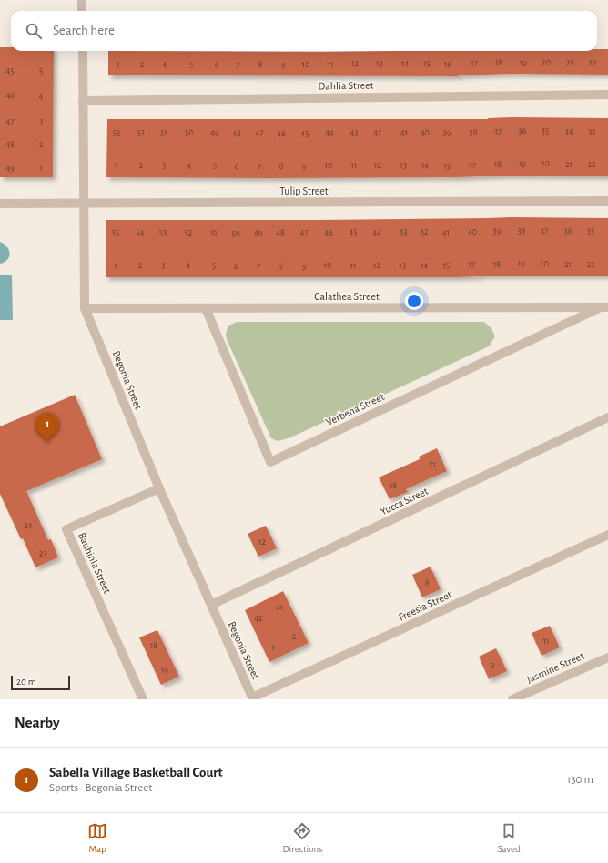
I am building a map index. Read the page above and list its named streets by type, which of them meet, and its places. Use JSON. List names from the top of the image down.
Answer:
{
  "streets": {
    "street": [
      "Dahlia Street",
      "Tulip Street",
      "Calathea Street",
      "Begonia Street",
      "Verbena Street",
      "Yucca Street",
      "Bauhinia Street",
      "Freesia Street",
      "Jasmine Street"
    ]
  },
  "crossings": [
    ["Dahlia Street", "Begonia Street"],
    ["Tulip Street", "Begonia Street"],
    ["Calathea Street", "Begonia Street"],
    ["Calathea Street", "Verbena Street"],
    ["Begonia Street", "Yucca Street"],
    ["Begonia Street", "Bauhinia Street"],
    ["Begonia Street", "Freesia Street"]
  ],
  "house_numbers": [
    "18",
    "19",
    "20",
    "21",
    "22",
    "12",
    "13",
    "14",
    "15",
    "17",
    "1",
    "2",
    "4",
    "5",
    "6",
    "8",
    "9",
    "10",
    "11",
    "16",
    "7",
    "45",
    "5",
    "46",
    "4",
    "47",
    "3",
    "36",
    "35",
    "37",
    "34",
    "33",
    "53",
    "52",
    "51",
    "50",
    "49",
    "47",
    "44",
    "43",
    "42",
    "41",
    "40",
    "39",
    "38",
    "48",
    "46",
    "45",
    "48",
    "2",
    "19",
    "20",
    "18",
    "21",
    "22",
    "1",
    "2",
    "3",
    "4",
    "5",
    "10",
    "11",
    "12",
    "13",
    "14",
    "17",
    "6",
    "7",
    "8",
    "9",
    "15",
    "49",
    "1",
    "39",
    "38",
    "37",
    "36",
    "35",
    "45",
    "43",
    "42",
    "40",
    "55",
    "54",
    "53",
    "52",
    "51",
    "49",
    "48",
    "47",
    "46",
    "44",
    "41",
    "50",
    "19",
    "20",
    "17",
    "18",
    "21",
    "22",
    "1",
    "2",
    "3",
    "4",
    "5",
    "10",
    "11",
    "12",
    "13",
    "14",
    "15",
    "6",
    "7",
    "8",
    "9",
    "21",
    "18",
    "24",
    "12",
    "23",
    "8",
    "41",
    "42",
    "2",
    "11",
    "18",
    "1",
    "9",
    "19"
  ],
  "scale_bar": "20 m",
  "page": {
    "search": "Search here",
    "pins": "1",
    "scale": "20 m",
    "heading": "Nearby",
    "list": [
      {
        "mark": "1",
        "name": "Sabella Village Basketball Court",
        "note": "Sports · Begonia Street",
        "value": "130 m"
      }
    ],
    "nav": ["Map", "Directions", "Saved"]
  }
}
